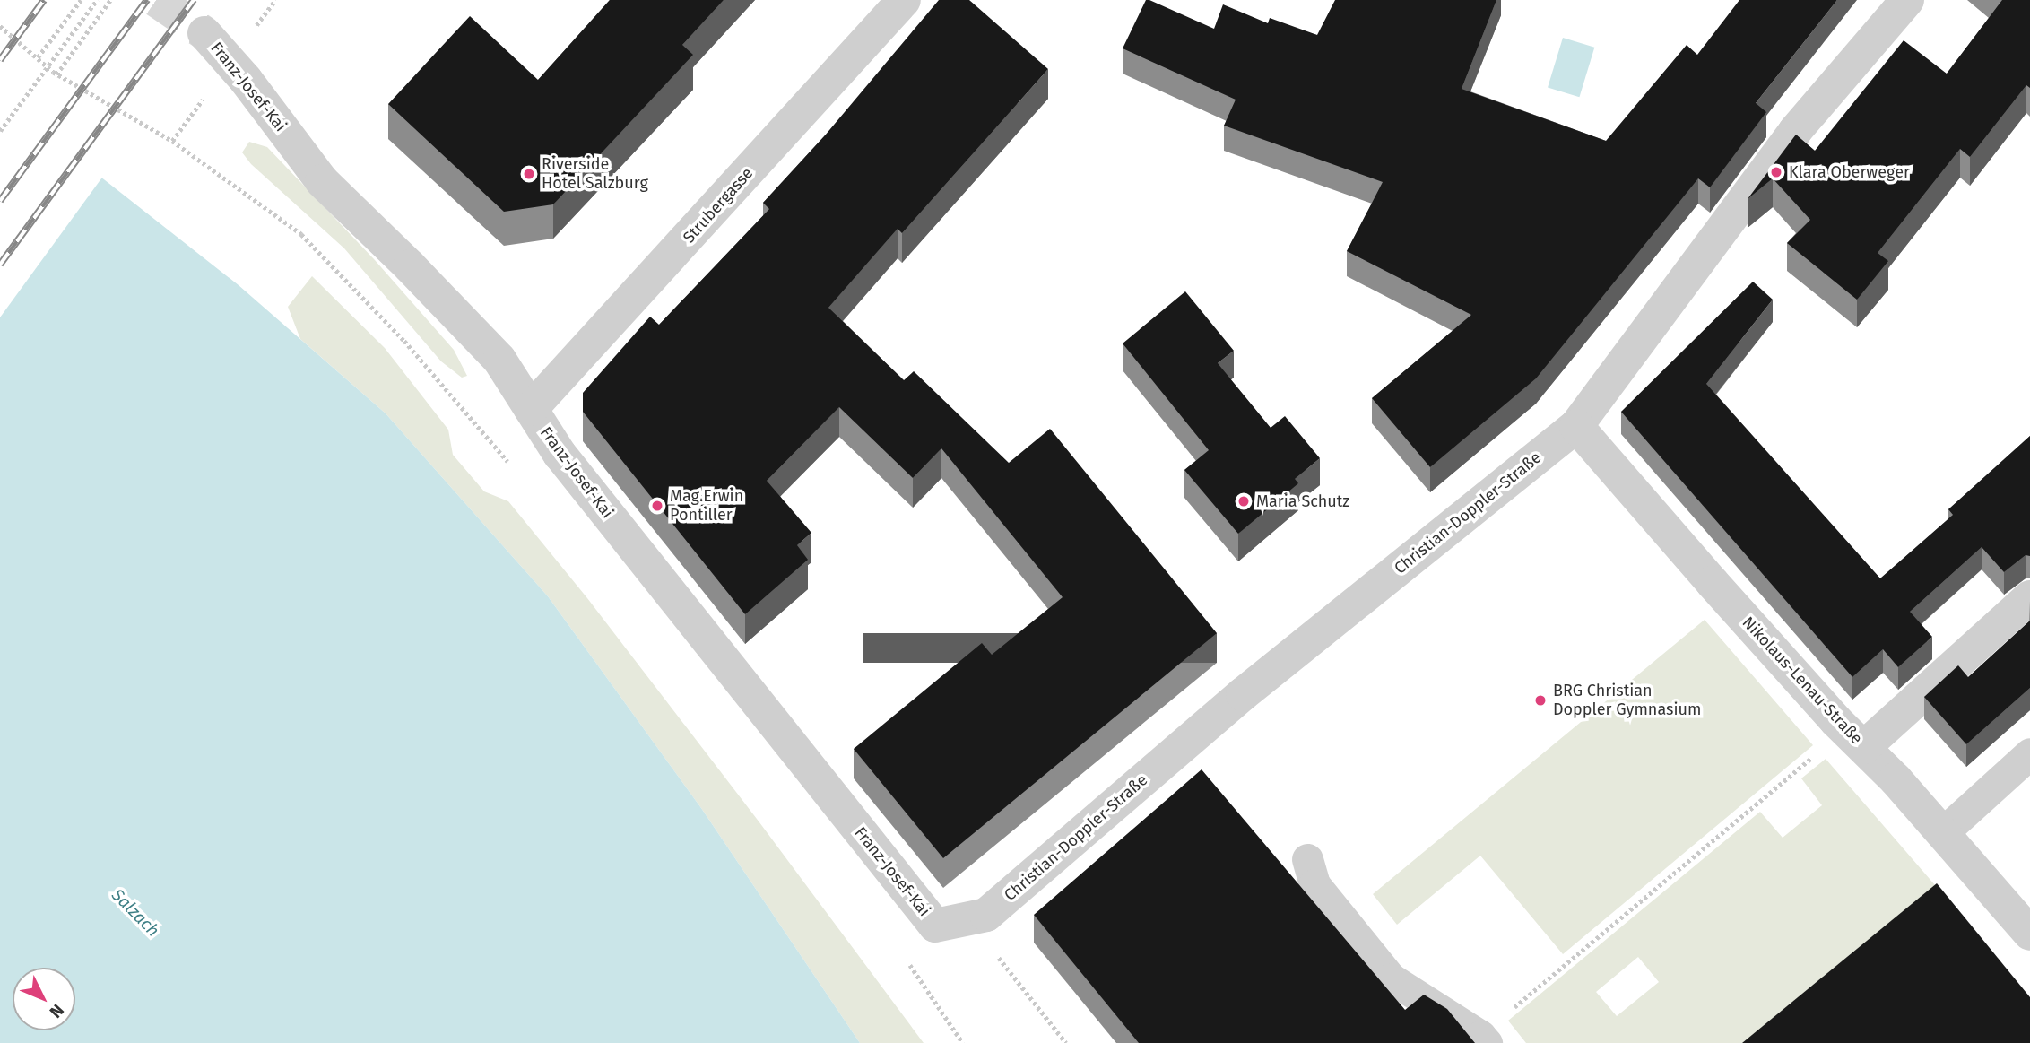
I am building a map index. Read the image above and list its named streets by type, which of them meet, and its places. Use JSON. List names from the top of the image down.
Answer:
{
  "streets": {
    "street": [
      "Franz-Josef-Kai",
      "Strubergasse",
      "Christian-Doppler-Straße",
      "Nikolaus-Lenau-Straße"
    ]
  },
  "crossings": [
    ["Franz-Josef-Kai", "Strubergasse"],
    ["Franz-Josef-Kai", "Christian-Doppler-Straße"],
    ["Christian-Doppler-Straße", "Nikolaus-Lenau-Straße"]
  ],
  "water": ["Salzach"],
  "places": [
    "Klara Oberweger",
    "Riverside Hotel Salzburg",
    "Maria Schutz",
    "Mag.Erwin Pontiller",
    "BRG Christian Doppler Gymnasium"
  ],
  "north": "bottom right"
}
